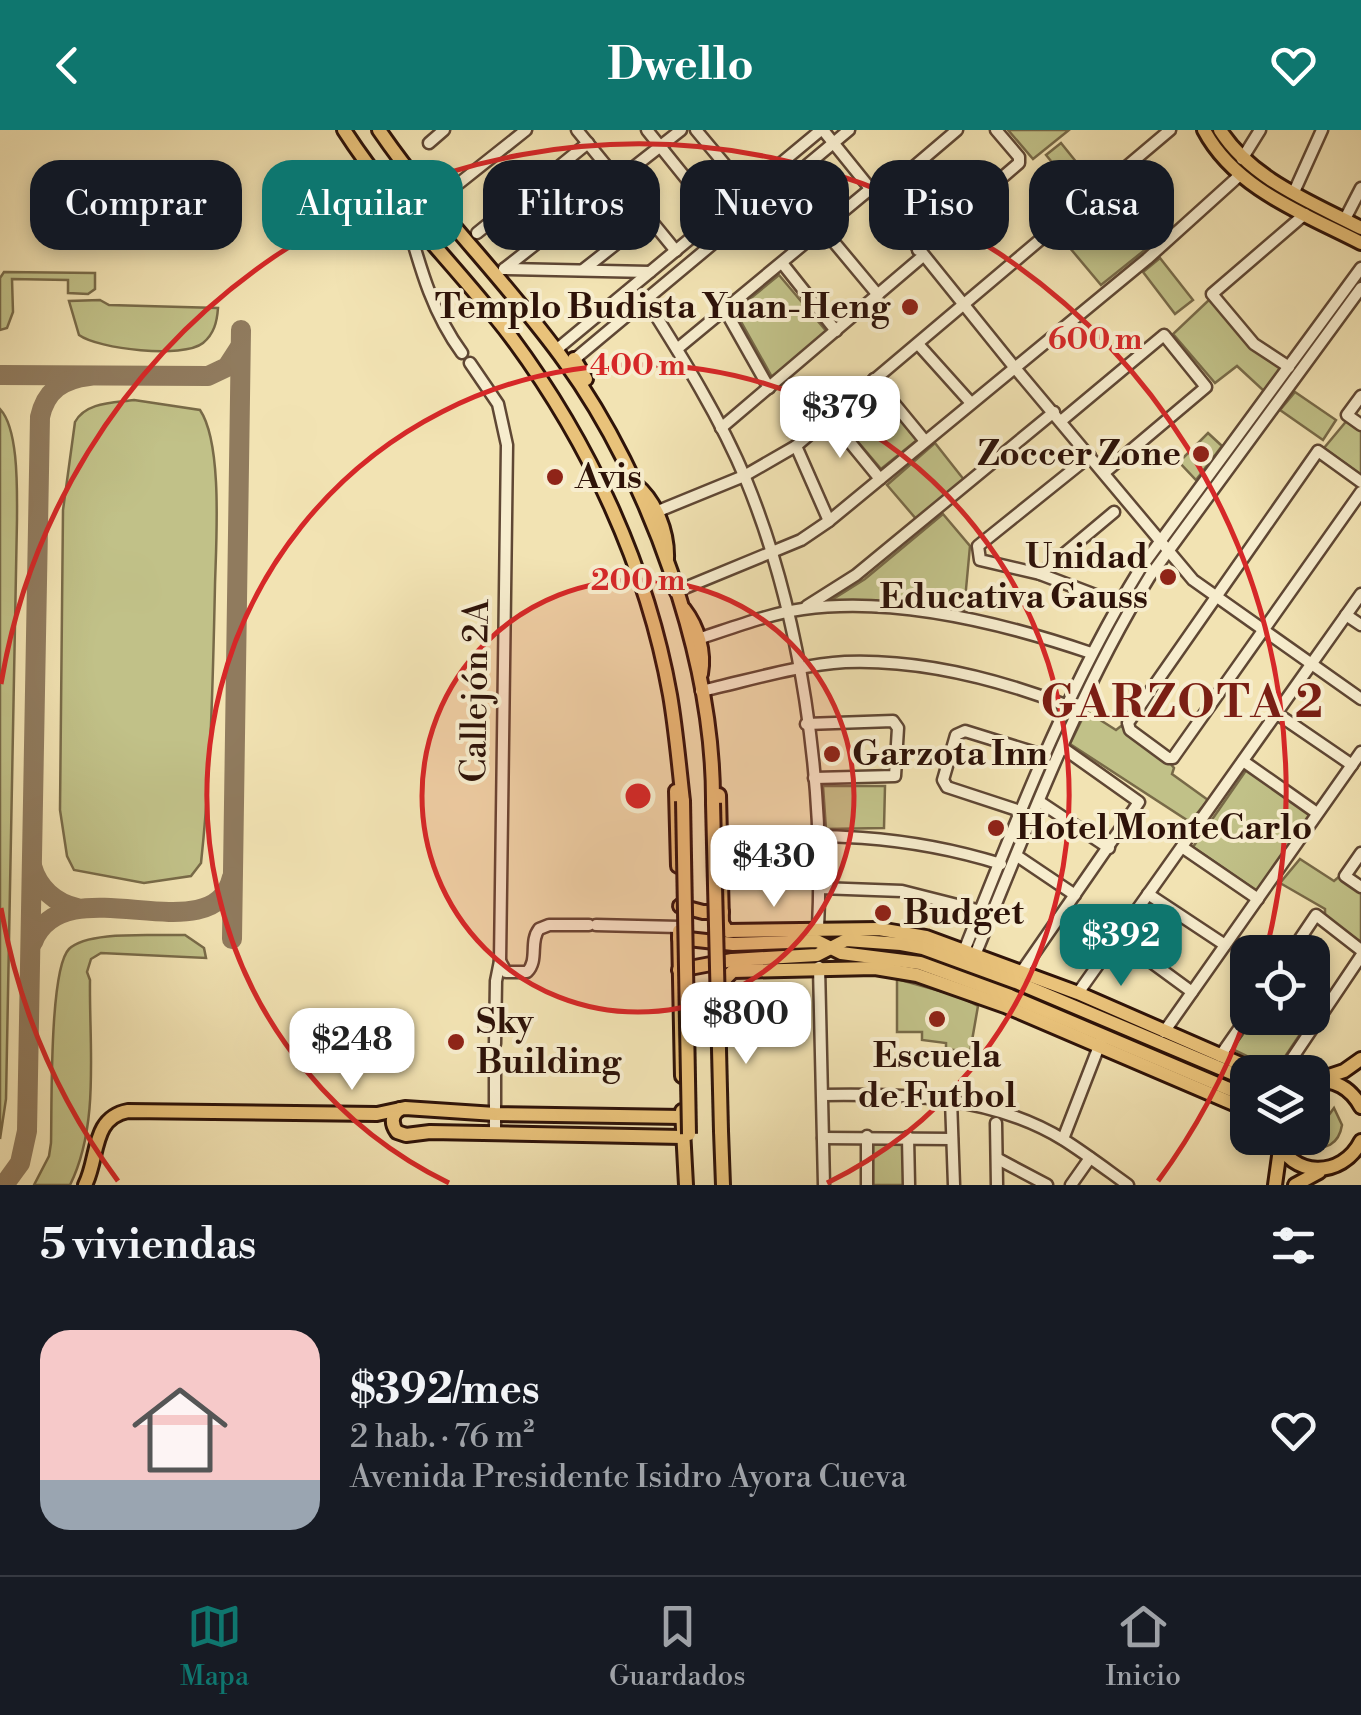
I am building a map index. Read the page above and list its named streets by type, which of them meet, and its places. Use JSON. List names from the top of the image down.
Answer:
{
  "streets": {
    "street": ["Callejón 2A"]
  },
  "districts": ["GARZOTA 2"],
  "places": [
    "Templo Budista Yuan-Heng",
    "Zoccer Zone",
    "Avis",
    "Unidad Educativa Gauss",
    "Garzota Inn",
    "Hotel MonteCarlo",
    "Budget",
    "Escuela de Futbol",
    "Sky Building"
  ],
  "page": {
    "header": "Dwello",
    "chip": [
      "Comprar",
      "Alquilar",
      "Filtros",
      "Nuevo",
      "Piso",
      "Casa"
    ],
    "price": [
      "$379",
      "$430",
      "$392",
      "$800",
      "$248"
    ],
    "heading": "5 viviendas",
    "list": [
      {
        "name": "$392/mes",
        "note": "2 hab. · 76 m² · Avenida Presidente Isidro Ayora Cueva"
      }
    ],
    "tabs": ["Mapa", "Guardados", "Inicio"]
  },
  "rings": ["600 m", "400 m", "200 m"]
}
